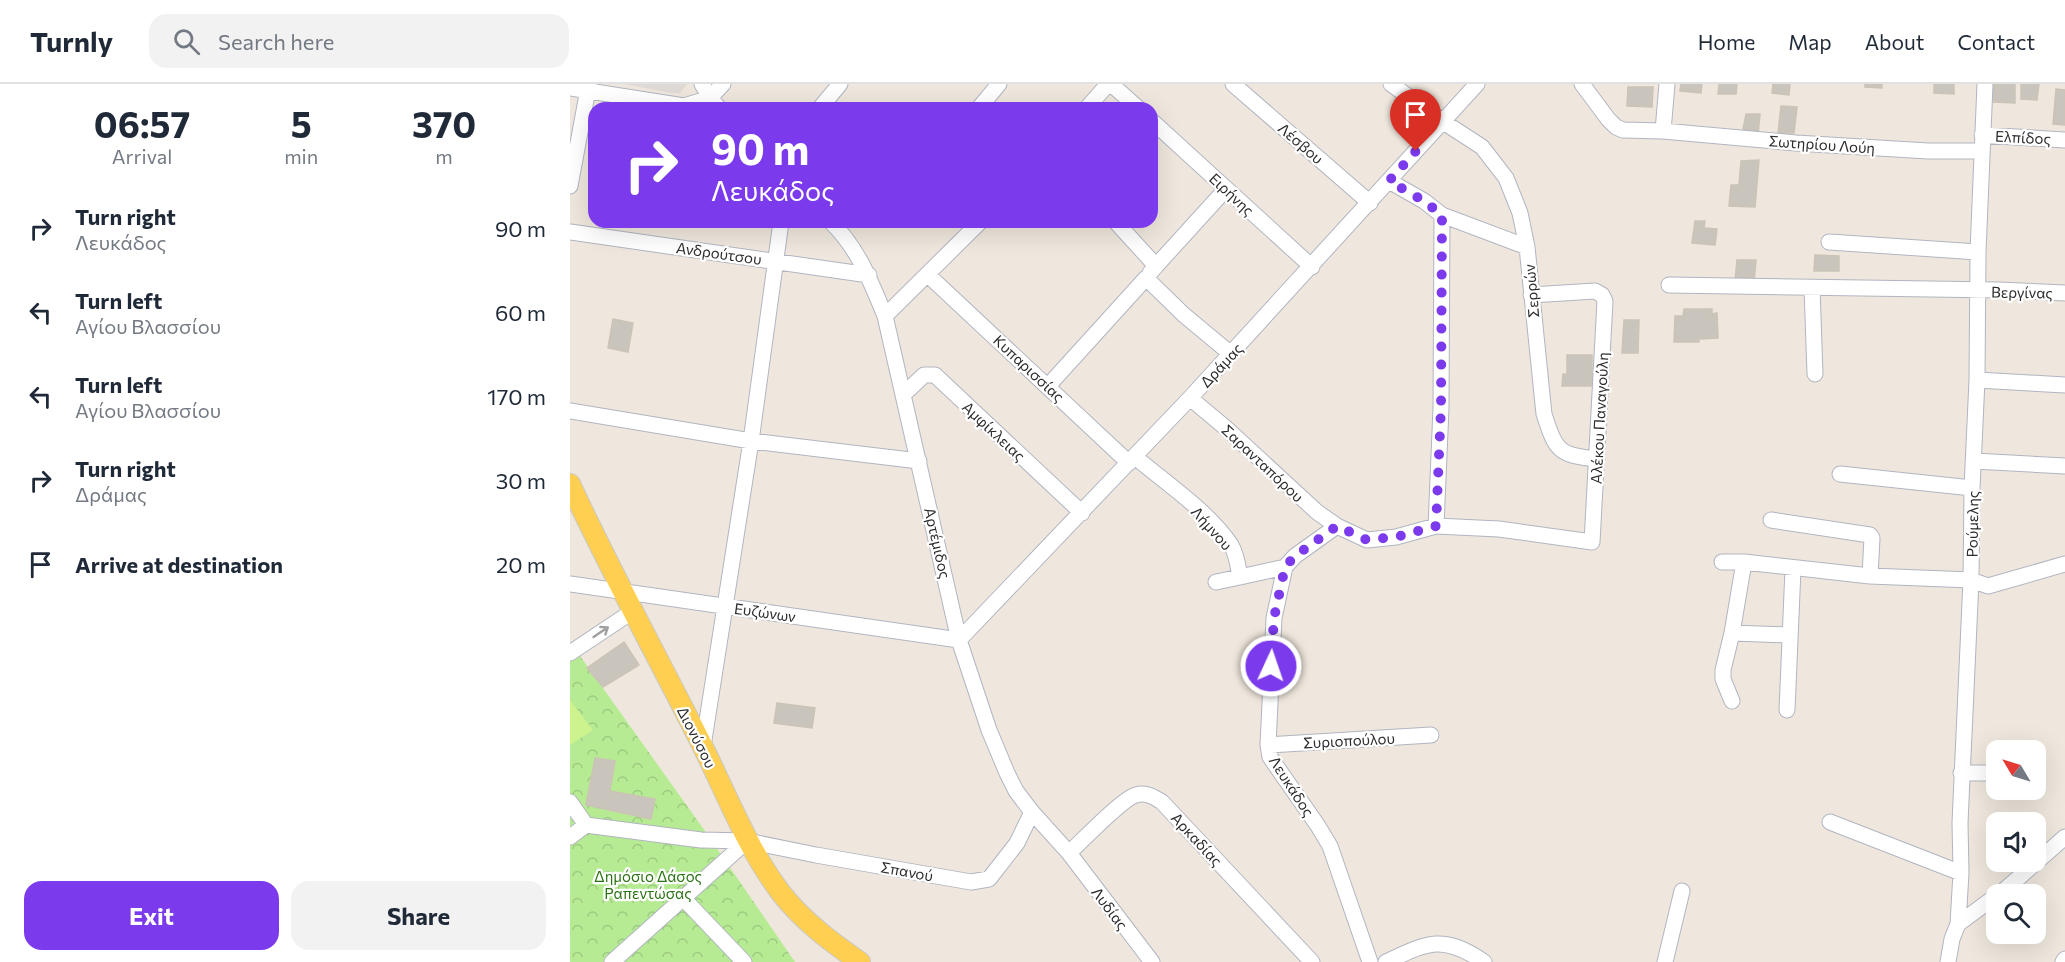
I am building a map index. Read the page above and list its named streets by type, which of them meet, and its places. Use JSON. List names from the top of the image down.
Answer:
{
  "streets": {
    "main road": ["Διονύσου"],
    "street": [
      "Ελπίδος",
      "Λέσβου",
      "Σωτηρίου Λούη",
      "Ειρήνης",
      "Ανδρούτσου",
      "Σερρών",
      "Βεργίνας",
      "Δράμας",
      "Κυπαρισσίας",
      "Αλέκου Παναγούλη",
      "Αμφίκλειας",
      "Σαρανταπόρου",
      "Ρούμελης",
      "Λήμνου",
      "Αρτέμιδος",
      "Ευζώνων",
      "Συριοπούλου",
      "Λευκάδος",
      "Αρκαδίας",
      "Σπανού",
      "Λυδίας"
    ]
  },
  "crossings": [
    ["Ελπίδος", "Ρούμελης"],
    ["Λέσβου", "Δράμας"],
    ["Σωτηρίου Λούη", "Ρούμελης"],
    ["Ειρήνης", "Δράμας"],
    ["Ανδρούτσου", "Αρτέμιδος"],
    ["Σερρών", "Δράμας"],
    ["Σερρών", "Αλέκου Παναγούλη"],
    ["Βεργίνας", "Ρούμελης"],
    ["Δράμας", "Κυπαρισσίας"],
    ["Δράμας", "Αμφίκλειας"],
    ["Δράμας", "Σαρανταπόρου"],
    ["Δράμας", "Λήμνου"],
    ["Δράμας", "Αρτέμιδος"],
    ["Δράμας", "Ευζώνων"],
    ["Κυπαρισσίας", "Λήμνου"],
    ["Αμφίκλειας", "Αρτέμιδος"],
    ["Αρτέμιδος", "Ευζώνων"],
    ["Αρτέμιδος", "Αρκαδίας"],
    ["Αρτέμιδος", "Σπανού"],
    ["Αρτέμιδος", "Λυδίας"],
    ["Ευζώνων", "Διονύσου"],
    ["Διονύσου", "Σπανού"],
    ["Συριοπούλου", "Λευκάδος"],
    ["Αρκαδίας", "Λυδίας"]
  ],
  "parks": ["Δημόσιο Δάσος Ραπεντώσας"],
  "north": "top left",
  "page": {
    "header": "Turnly",
    "search": "Search here",
    "nav": [
      "Home",
      "Map",
      "About",
      "Contact"
    ],
    "eta": [
      "06:57",
      "Arrival",
      "5",
      "min",
      "370",
      "m"
    ],
    "turn": ["90 m", "Λευκάδος"],
    "list": [
      {
        "name": "Turn right",
        "note": "Λευκάδος",
        "value": "90 m"
      },
      {
        "name": "Turn left",
        "note": "Αγίου Βλασσίου",
        "value": "60 m"
      },
      {
        "name": "Turn left",
        "note": "Αγίου Βλασσίου",
        "value": "170 m"
      },
      {
        "name": "Turn right",
        "note": "Δράμας",
        "value": "30 m"
      },
      {
        "name": "Arrive at destination",
        "value": "20 m"
      }
    ],
    "buttons": ["Exit", "Share"]
  }
}
